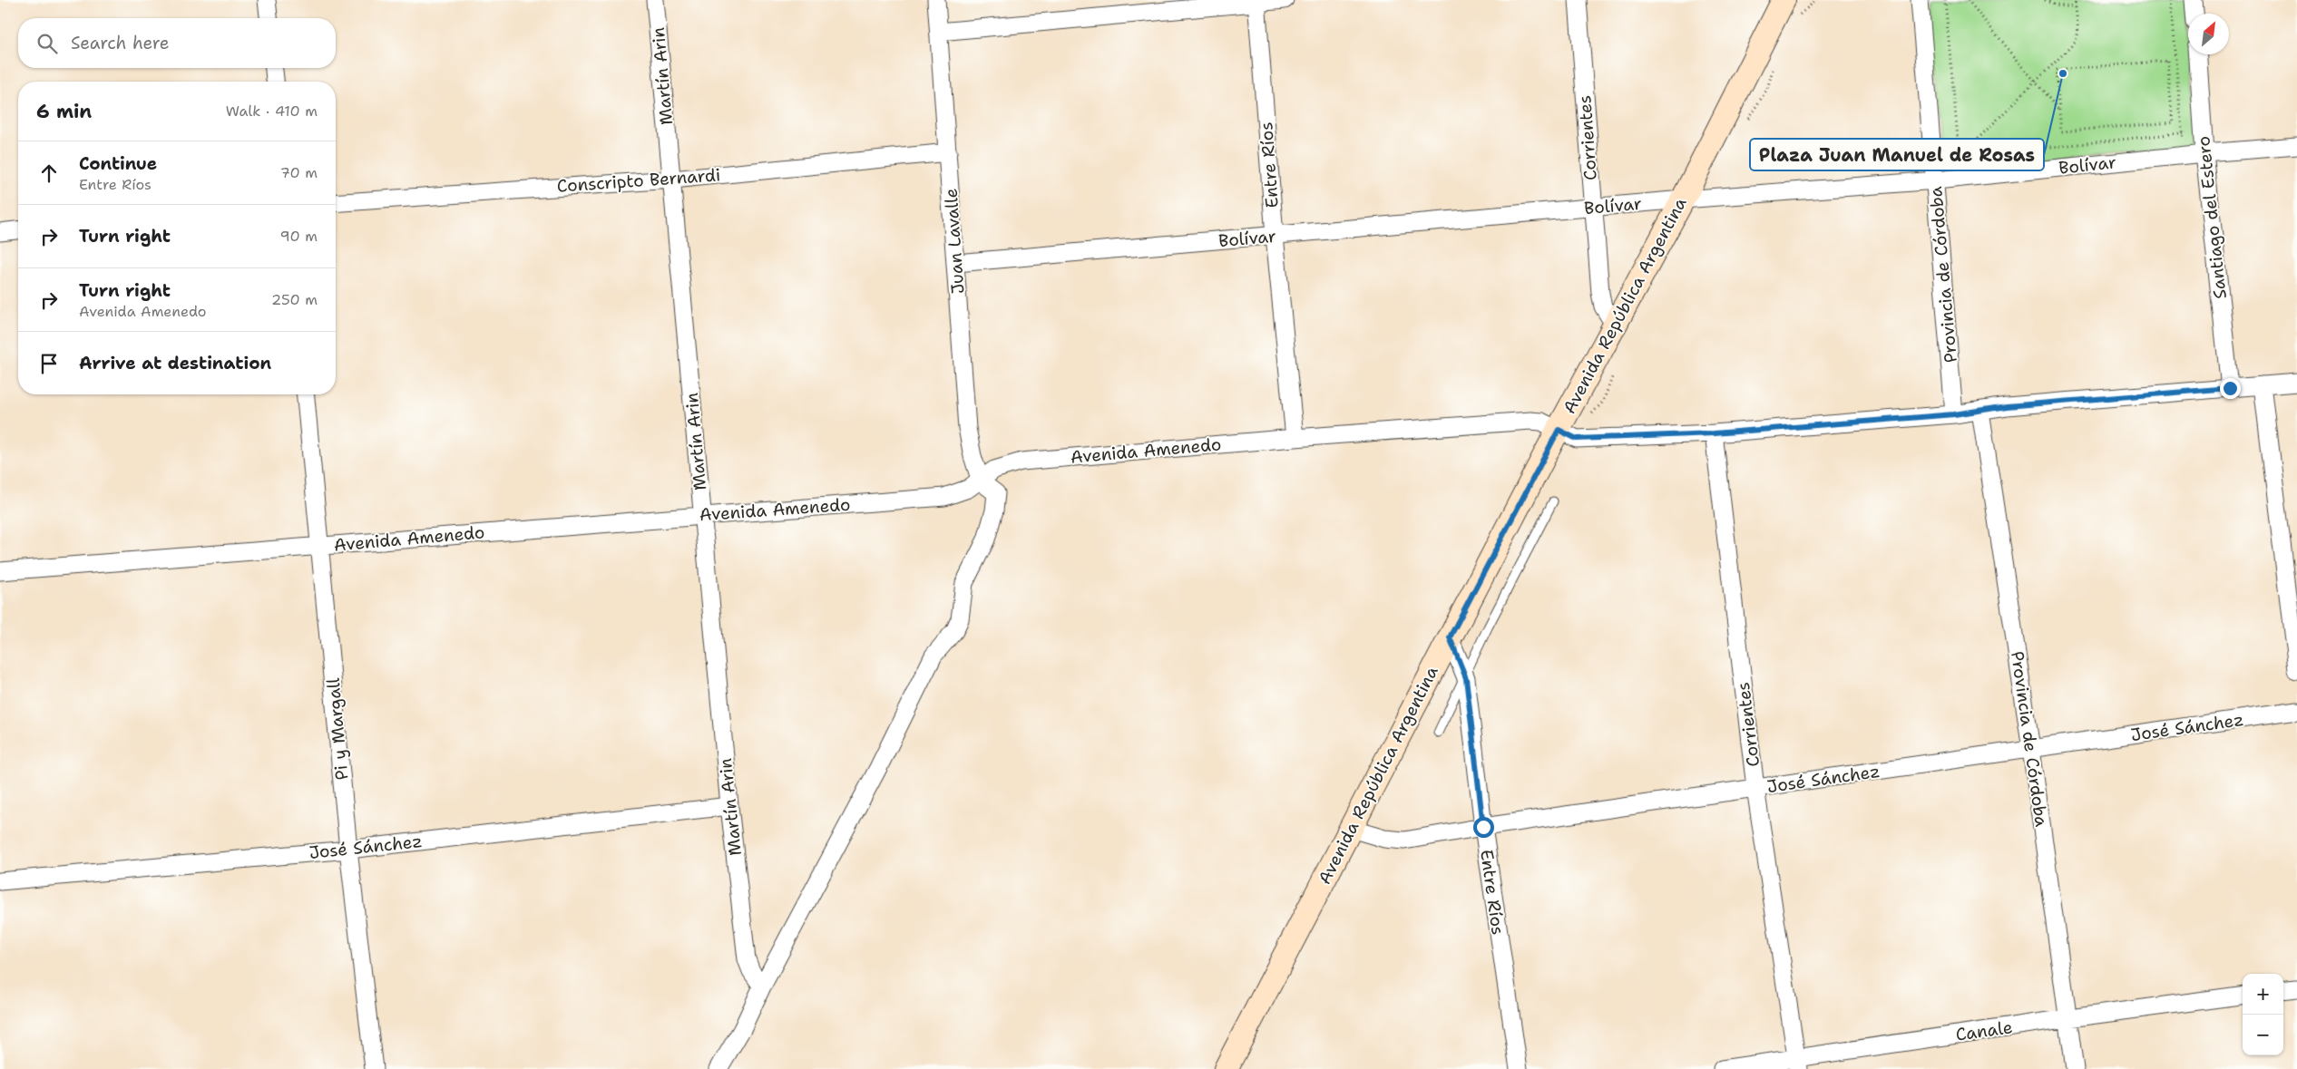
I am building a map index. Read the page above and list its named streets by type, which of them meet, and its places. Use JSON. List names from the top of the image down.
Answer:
{
  "streets": {
    "main road": ["Avenida República Argentina"],
    "street": [
      "Martín Arin",
      "Corrientes",
      "Entre Ríos",
      "Bolívar",
      "Conscripto Bernardi",
      "Santiago del Estero",
      "Juan Lavalle",
      "Provincia de Córdoba",
      "Avenida Amenedo",
      "José Sánchez",
      "Pi y Margall",
      "Canale"
    ]
  },
  "crossings": [
    ["Martín Arin", "Conscripto Bernardi"],
    ["Martín Arin", "Avenida Amenedo"],
    ["Martín Arin", "José Sánchez"],
    ["Corrientes", "Bolívar"],
    ["Corrientes", "Avenida República Argentina"],
    ["Corrientes", "Avenida Amenedo"],
    ["Corrientes", "José Sánchez"],
    ["Corrientes", "Canale"],
    ["Entre Ríos", "Bolívar"],
    ["Entre Ríos", "Avenida República Argentina"],
    ["Entre Ríos", "Avenida Amenedo"],
    ["Entre Ríos", "José Sánchez"],
    ["Bolívar", "Santiago del Estero"],
    ["Bolívar", "Juan Lavalle"],
    ["Bolívar", "Provincia de Córdoba"],
    ["Bolívar", "Avenida República Argentina"],
    ["Conscripto Bernardi", "Juan Lavalle"],
    ["Santiago del Estero", "Avenida Amenedo"],
    ["Juan Lavalle", "Avenida Amenedo"],
    ["Provincia de Córdoba", "Avenida Amenedo"],
    ["Provincia de Córdoba", "José Sánchez"],
    ["Provincia de Córdoba", "Canale"],
    ["Avenida República Argentina", "Avenida Amenedo"],
    ["Avenida República Argentina", "José Sánchez"],
    ["Avenida Amenedo", "Pi y Margall"],
    ["José Sánchez", "Pi y Margall"]
  ],
  "places": ["Plaza Juan Manuel de Rosas"],
  "north": "top right",
  "page": {
    "search": "Search here",
    "heading": ["6 min", "Walk · 410 m"],
    "list": [
      ["Continue", "Entre Ríos", "70 m"],
      ["Turn right", "90 m"],
      ["Turn right", "Avenida Amenedo", "250 m"],
      "Arrive at destination"
    ],
    "map_buttons": ["+", "−"]
  }
}
